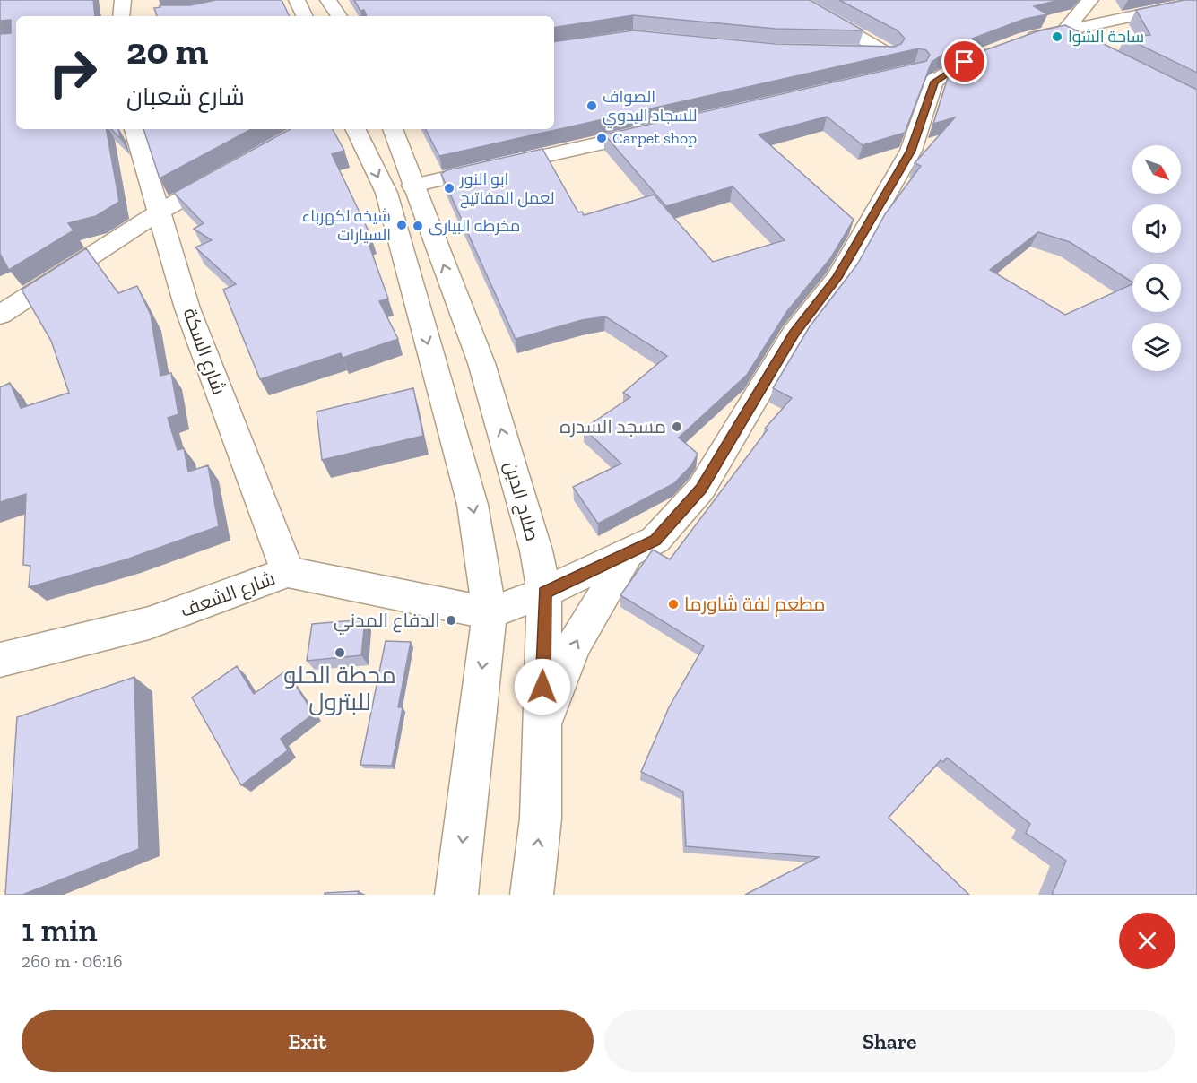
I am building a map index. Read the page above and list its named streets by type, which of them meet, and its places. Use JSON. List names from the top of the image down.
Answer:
{
  "streets": {
    "main road": ["شارع السكة", "صلاح الدين", "شارع الشعف"]
  },
  "crossings": [
    ["شارع السكة", "شارع الشعف"]
  ],
  "places": [
    "ساحة الشوا",
    "الصواف للسجاد اليدوي",
    "Carpet shop",
    "ابو النور لعمل المفاتيح",
    "شيخه لكهرباء السيارات",
    "مخرطه البيارى",
    "مسجد السدره",
    "مطعم لفة شاورما",
    "الدفاع المدني",
    "محطة الحلو للبترول"
  ],
  "north": "bottom right",
  "page": {
    "turn": ["20 m", "شارع شعبان"],
    "heading": ["1 min", "260 m · 06:16"],
    "buttons": ["Exit", "Share"]
  }
}
